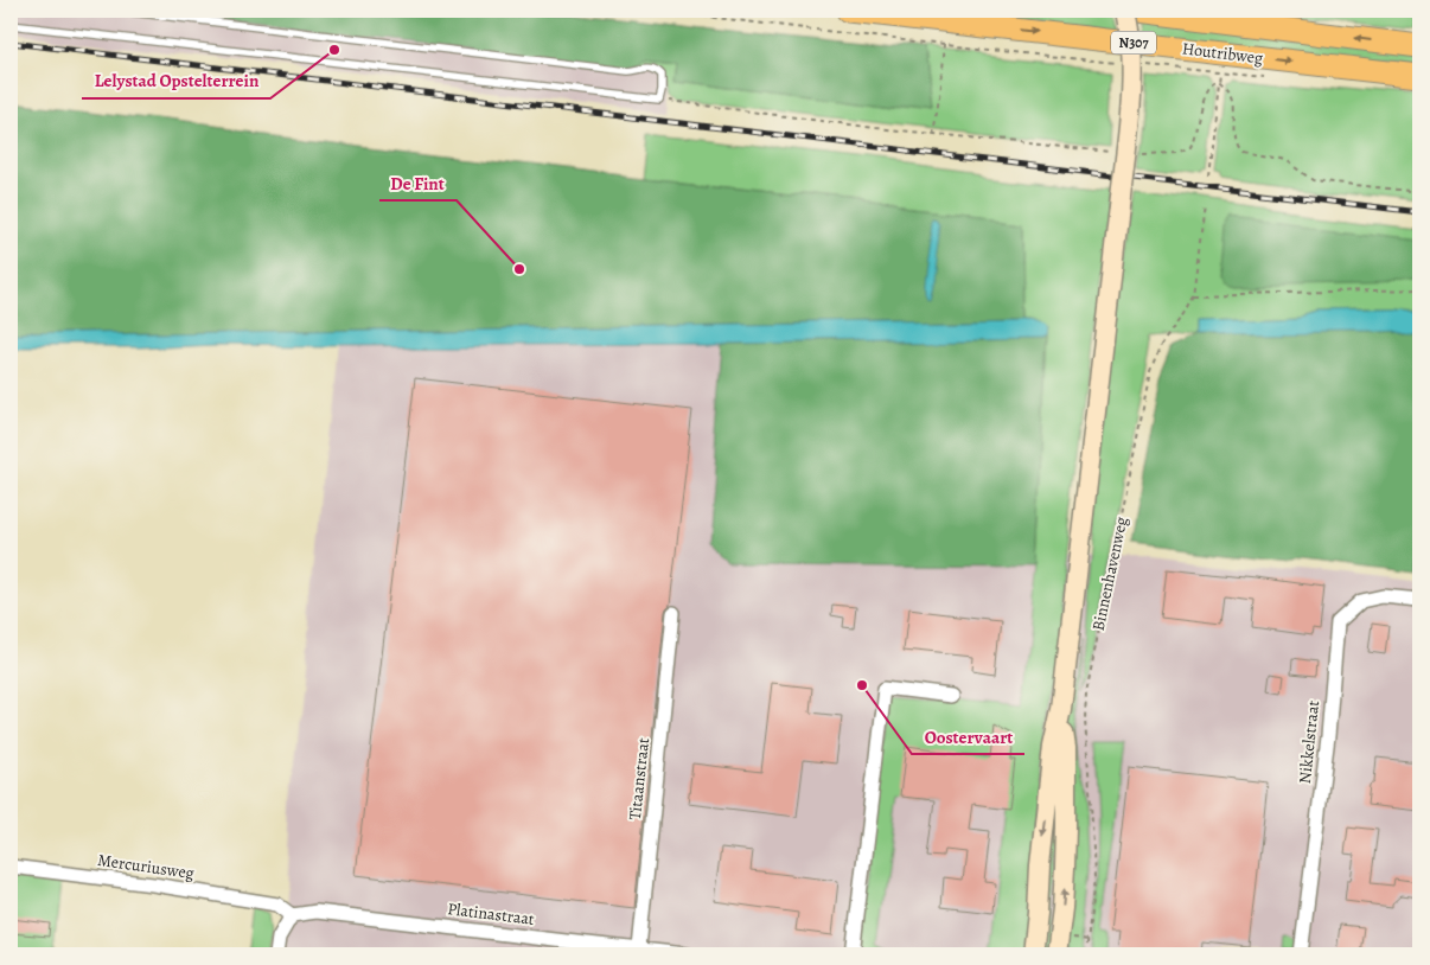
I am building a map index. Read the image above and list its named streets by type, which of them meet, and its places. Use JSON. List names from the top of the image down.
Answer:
{
  "streets": {
    "main road": ["N307", "Houtribweg", "Binnenhavenweg"],
    "street": [
      "Nikkelstraat",
      "Titaanstraat",
      "Mercuriusweg",
      "Platinastraat"
    ]
  },
  "crossings": [
    ["Titaanstraat", "Platinastraat"],
    ["Mercuriusweg", "Platinastraat"]
  ],
  "places": ["Lelystad Opstelterrein", "De Fint", "Oostervaart"]
}
